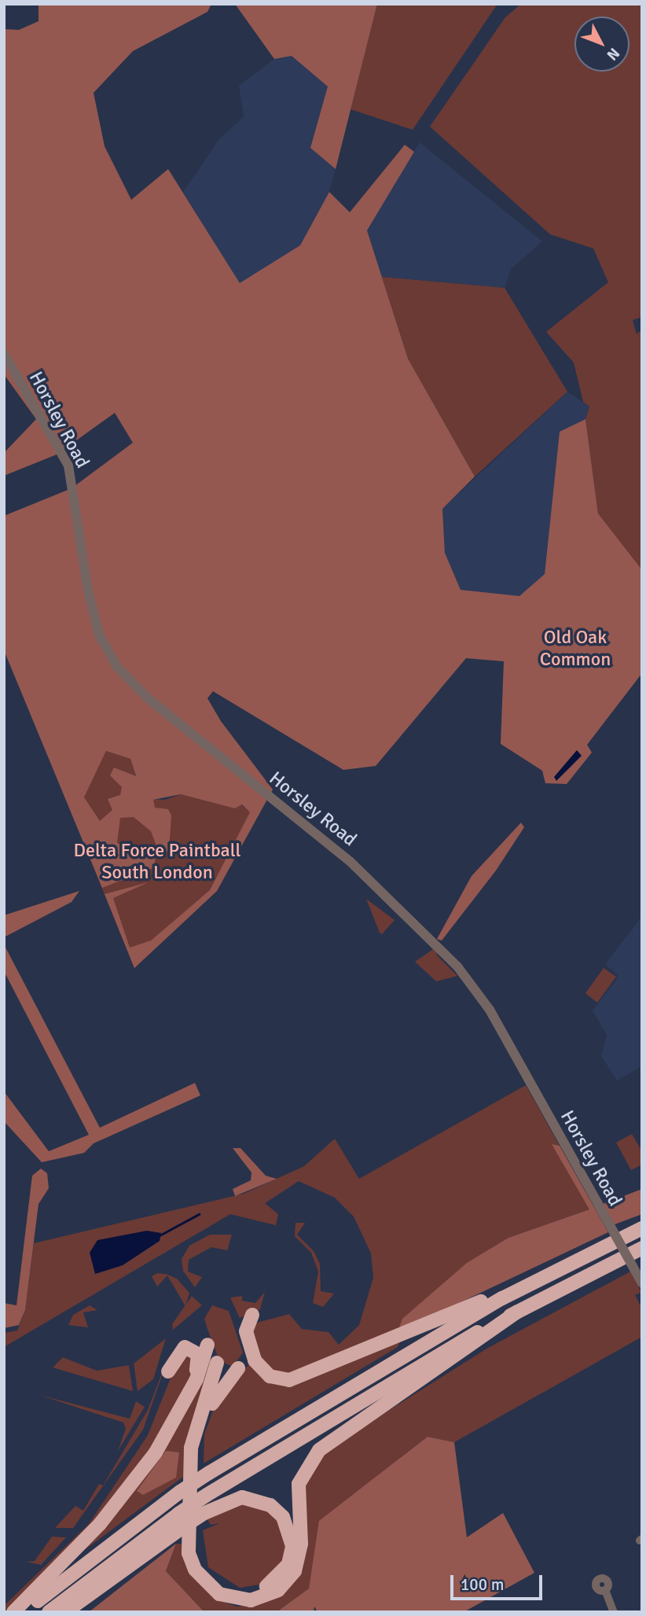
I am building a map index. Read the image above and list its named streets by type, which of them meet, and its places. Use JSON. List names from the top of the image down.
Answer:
{
  "streets": {
    "street": ["Horsley Road"]
  },
  "parks": ["Old Oak Common", "Delta Force Paintball South London"],
  "scale_bar": "100 m",
  "north": "bottom right"
}
